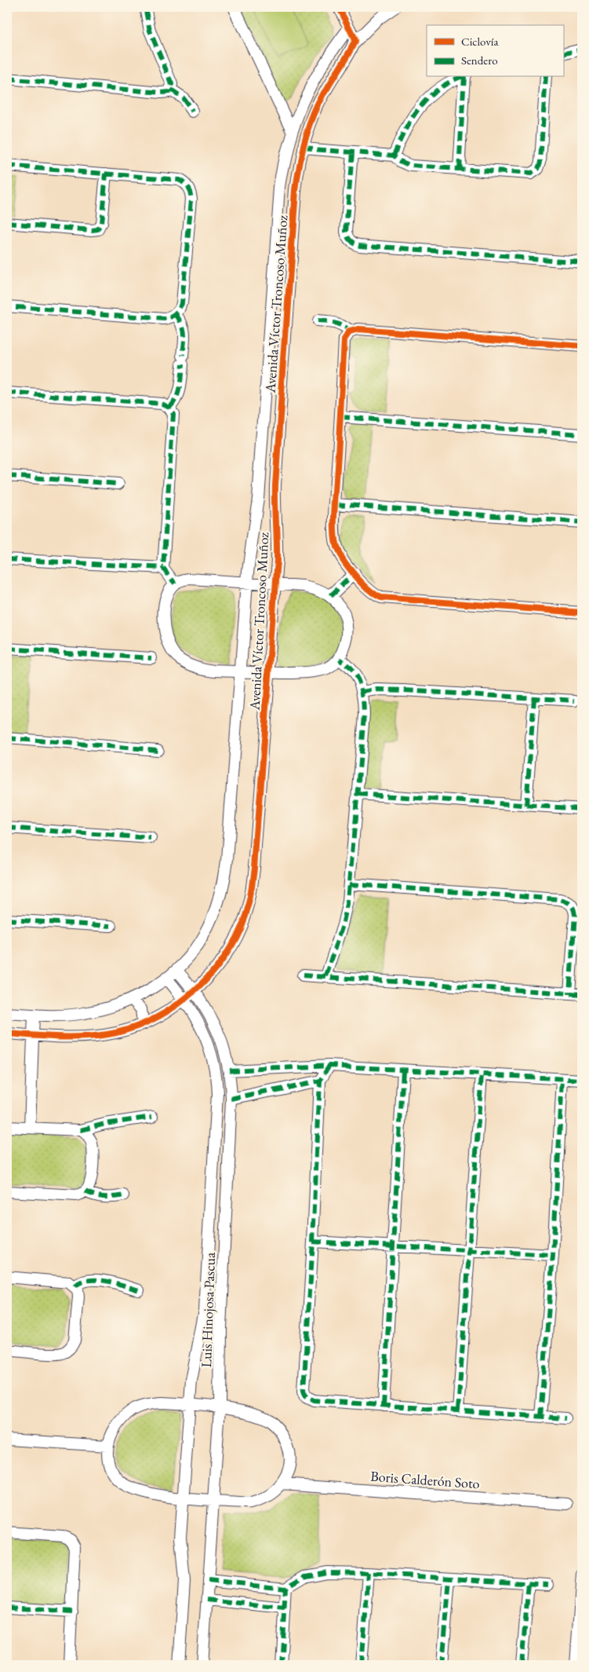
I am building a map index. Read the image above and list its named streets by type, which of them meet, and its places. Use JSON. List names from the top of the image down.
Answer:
{
  "streets": {
    "street": ["Avenida Víctor Troncoso Muñoz", "Luis Hinojosa Pascua", "Boris Calderón Soto"]
  },
  "crossings": [
    ["Avenida Víctor Troncoso Muñoz", "Luis Hinojosa Pascua"]
  ],
  "legend": ["Ciclovía", "Sendero"]
}
